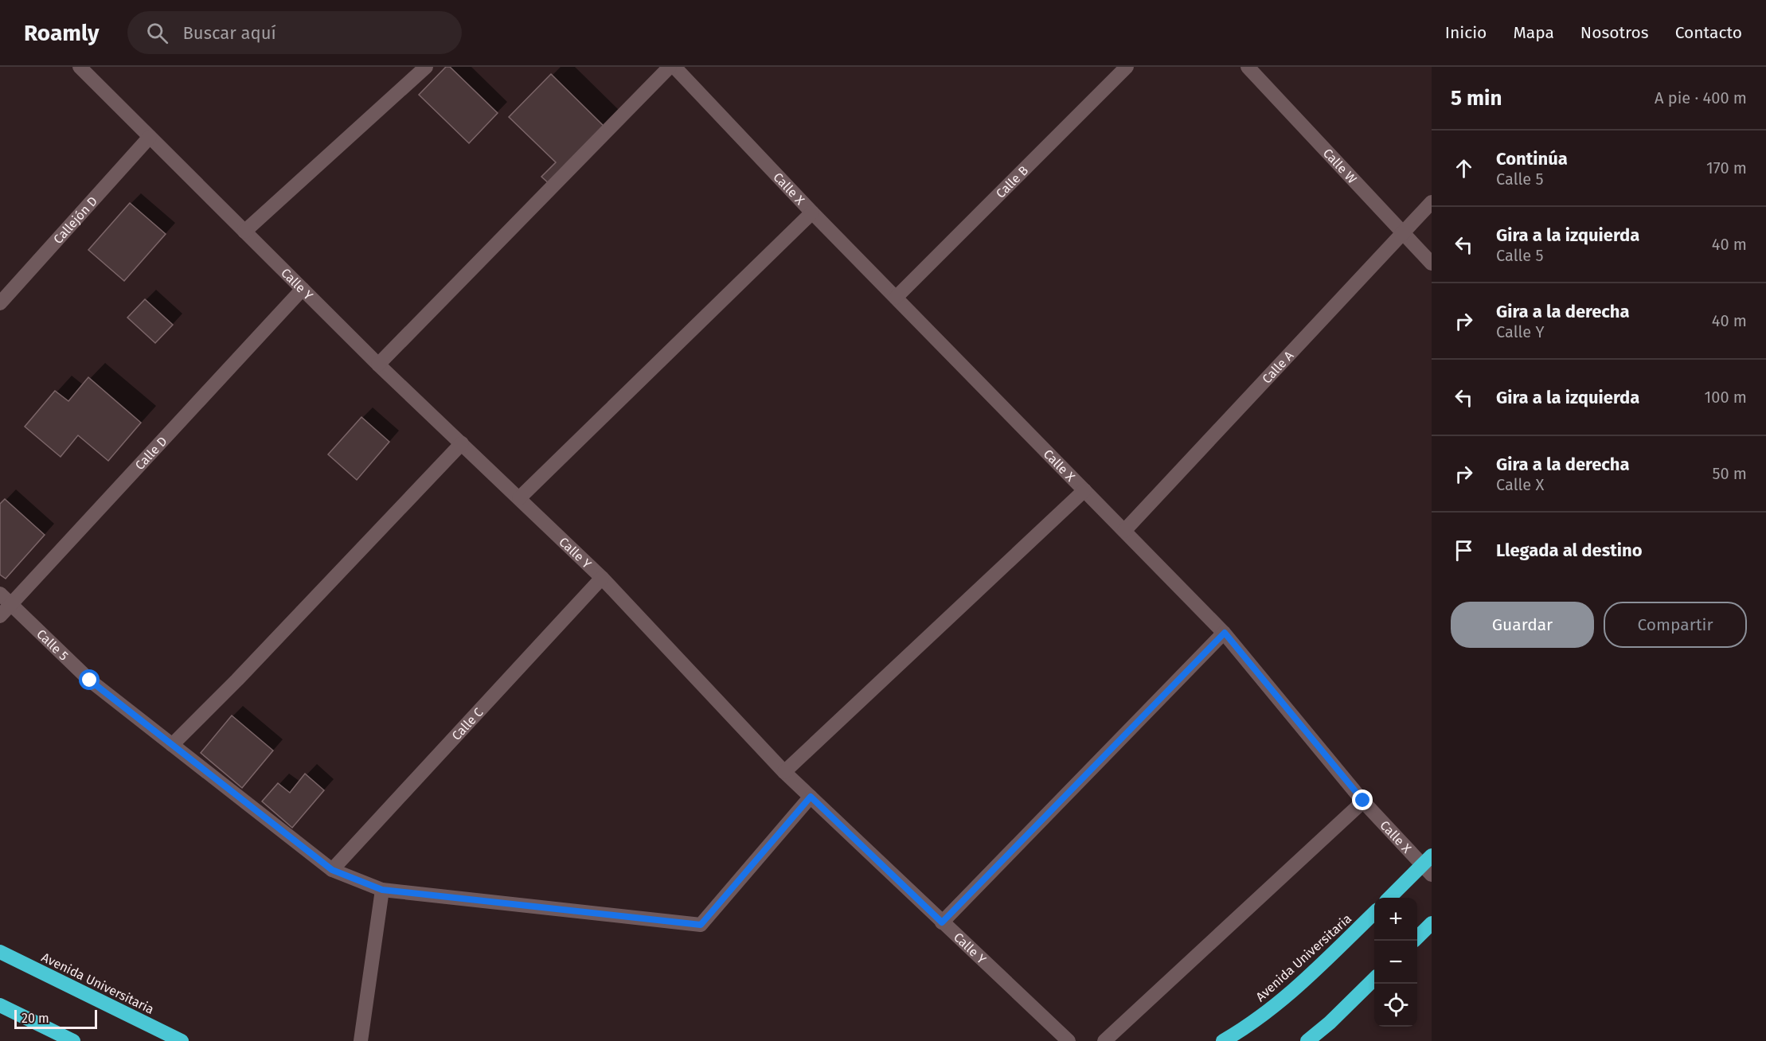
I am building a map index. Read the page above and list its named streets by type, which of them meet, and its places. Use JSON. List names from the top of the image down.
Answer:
{
  "streets": {
    "highway": ["Avenida Universitaria"],
    "street": [
      "Calle W",
      "Calle B",
      "Calle X",
      "Callejón D",
      "Calle Y",
      "Calle A",
      "Calle D",
      "Calle 5",
      "Calle C"
    ]
  },
  "crossings": [
    ["Calle W", "Calle A"],
    ["Calle B", "Calle X"],
    ["Calle X", "Calle A"],
    ["Callejón D", "Calle Y"],
    ["Calle Y", "Calle D"],
    ["Calle Y", "Calle 5"],
    ["Calle Y", "Calle C"],
    ["Calle D", "Calle 5"],
    ["Calle 5", "Calle C"]
  ],
  "scale_bar": "20 m",
  "page": {
    "header": "Roamly",
    "search": "Buscar aquí",
    "nav": [
      "Inicio",
      "Mapa",
      "Nosotros",
      "Contacto"
    ],
    "heading": ["5 min", "A pie · 400 m"],
    "list": [
      ["Continúa", "Calle 5", "170 m"],
      ["Gira a la izquierda", "Calle 5", "40 m"],
      ["Gira a la derecha", "Calle Y", "40 m"],
      ["Gira a la izquierda", "100 m"],
      ["Gira a la derecha", "Calle X", "50 m"],
      "Llegada al destino"
    ],
    "buttons": ["Guardar", "Compartir"],
    "map_buttons": ["+", "−"],
    "scale": "20 m"
  }
}
